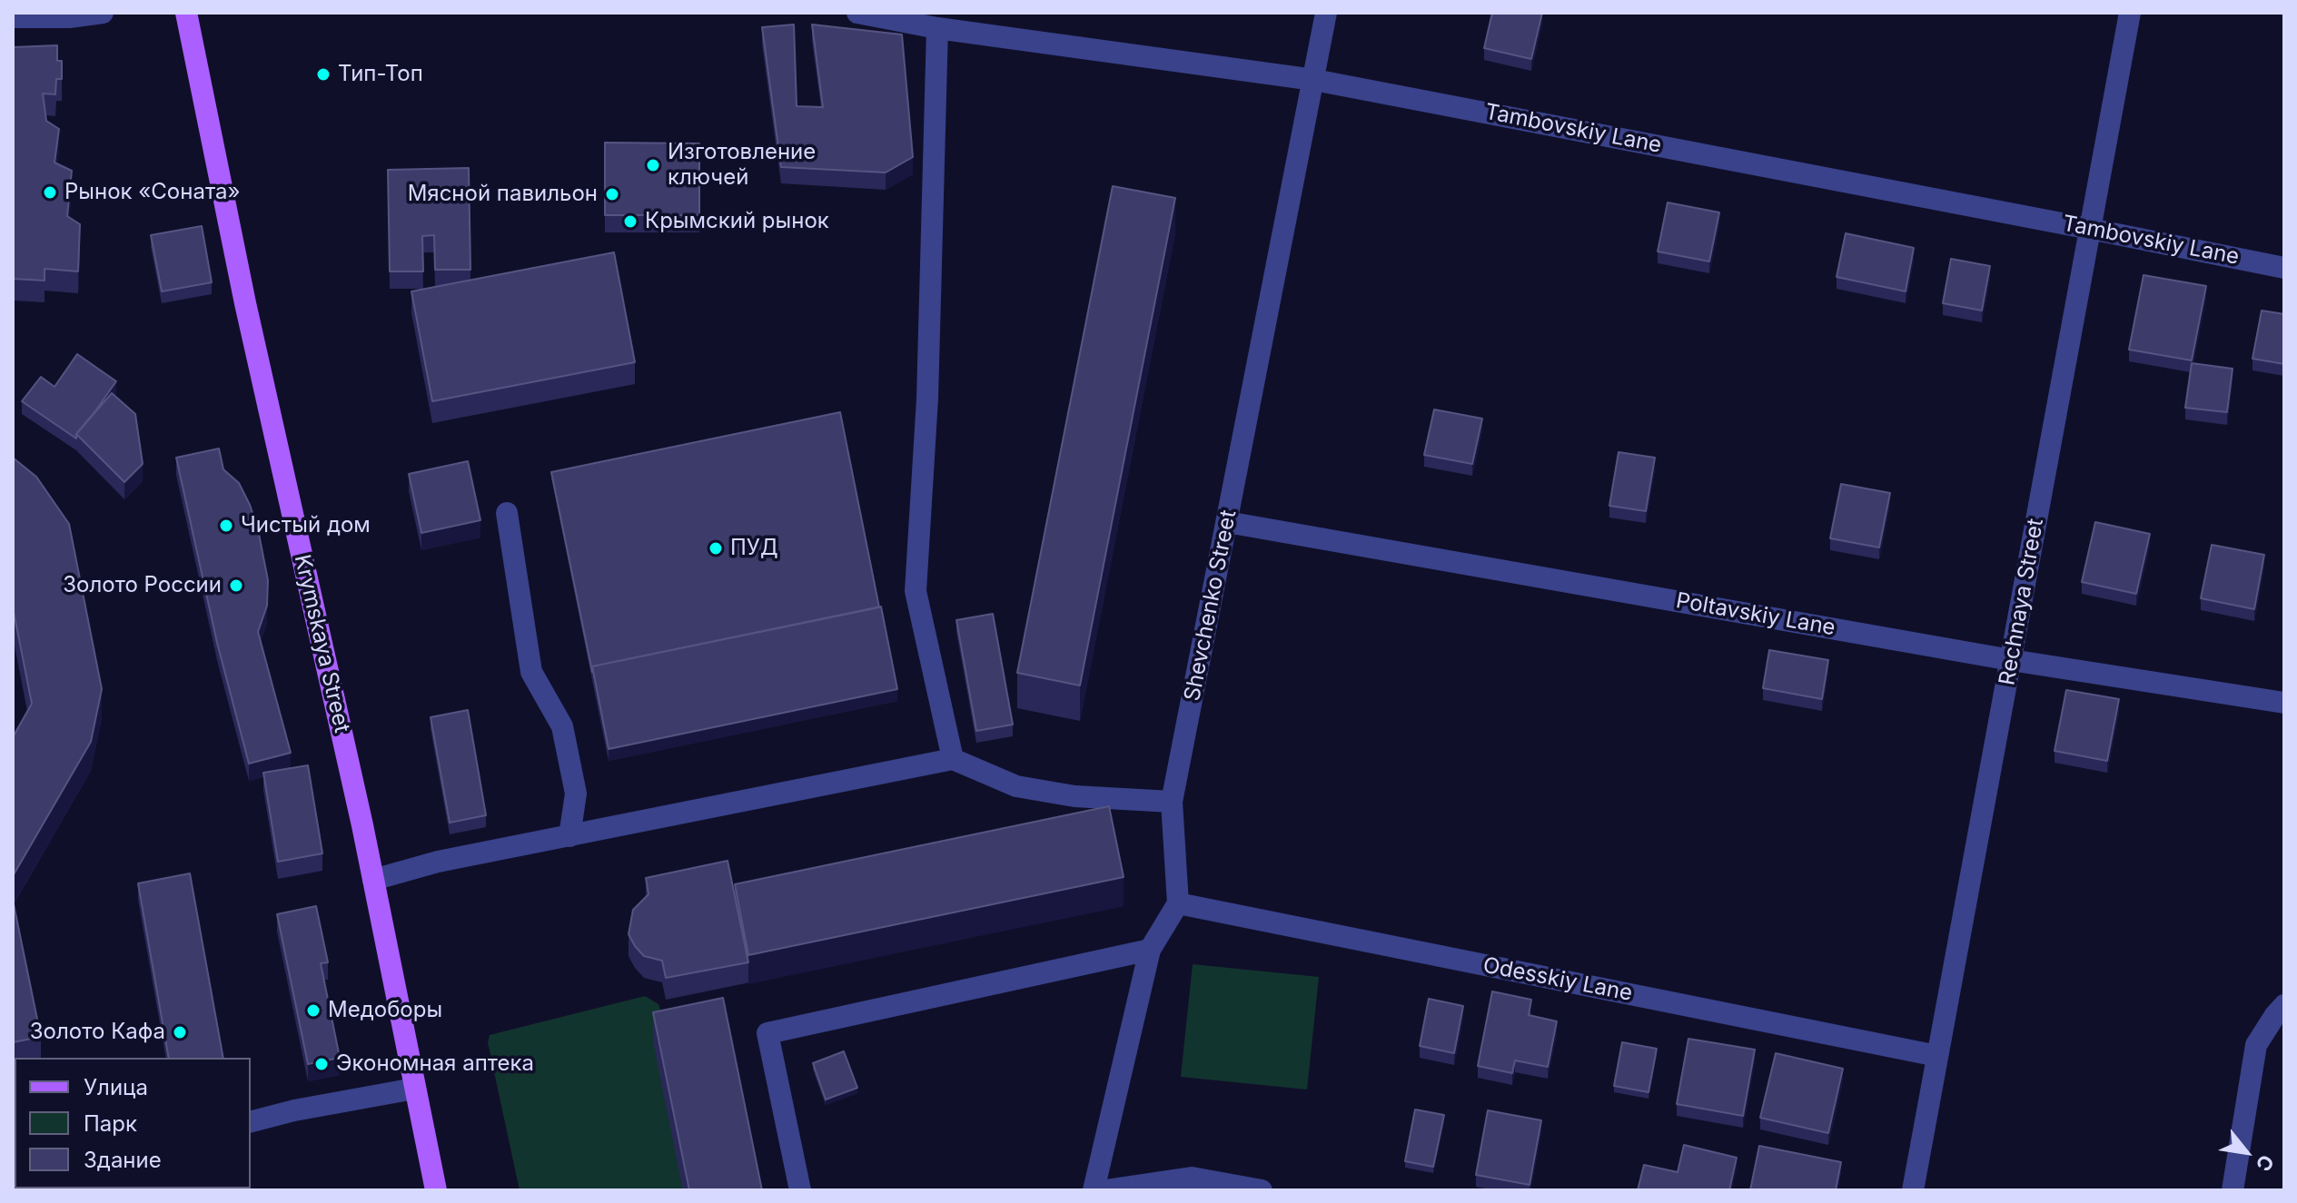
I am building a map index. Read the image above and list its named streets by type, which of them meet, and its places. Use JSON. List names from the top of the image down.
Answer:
{
  "streets": {
    "main road": ["Krymskaya Street"],
    "street": [
      "Tambovskiy Lane",
      "Rechnaya Street",
      "Shevchenko Street",
      "Poltavskiy Lane",
      "Odesskiy Lane"
    ]
  },
  "crossings": [
    ["Tambovskiy Lane", "Rechnaya Street"],
    ["Tambovskiy Lane", "Shevchenko Street"],
    ["Rechnaya Street", "Poltavskiy Lane"],
    ["Rechnaya Street", "Odesskiy Lane"],
    ["Shevchenko Street", "Poltavskiy Lane"],
    ["Shevchenko Street", "Odesskiy Lane"]
  ],
  "places": [
    "Тип-Топ",
    "Изготовление ключей",
    "Рынок «Соната»",
    "Мясной павильон",
    "Крымский рынок",
    "Чистый дом",
    "ПУД",
    "Золото России",
    "Медоборы",
    "Золото Кафа",
    "Экономная аптека"
  ],
  "legend": ["Улица", "Парк", "Здание"],
  "north": "bottom right"
}
